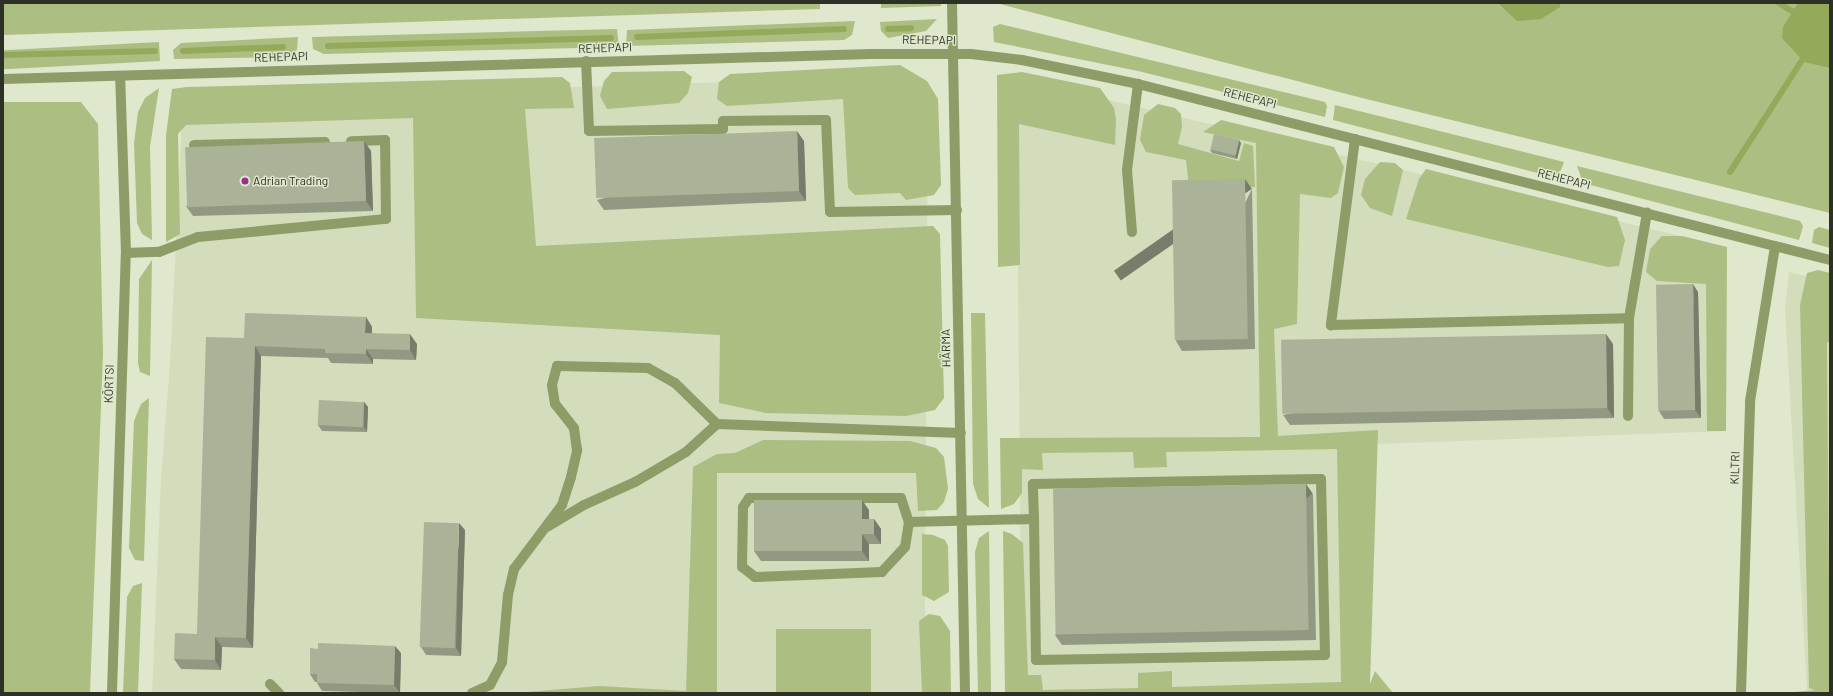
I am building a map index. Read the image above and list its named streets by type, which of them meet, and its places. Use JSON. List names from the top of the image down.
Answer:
{
  "streets": {
    "street": [
      "REHEPAPI",
      "HÄRMA",
      "KÕRTSI",
      "KILTRI"
    ]
  },
  "crossings": [
    ["REHEPAPI", "HÄRMA"],
    ["REHEPAPI", "KÕRTSI"],
    ["REHEPAPI", "KILTRI"]
  ],
  "places": ["Adrian Trading"]
}
